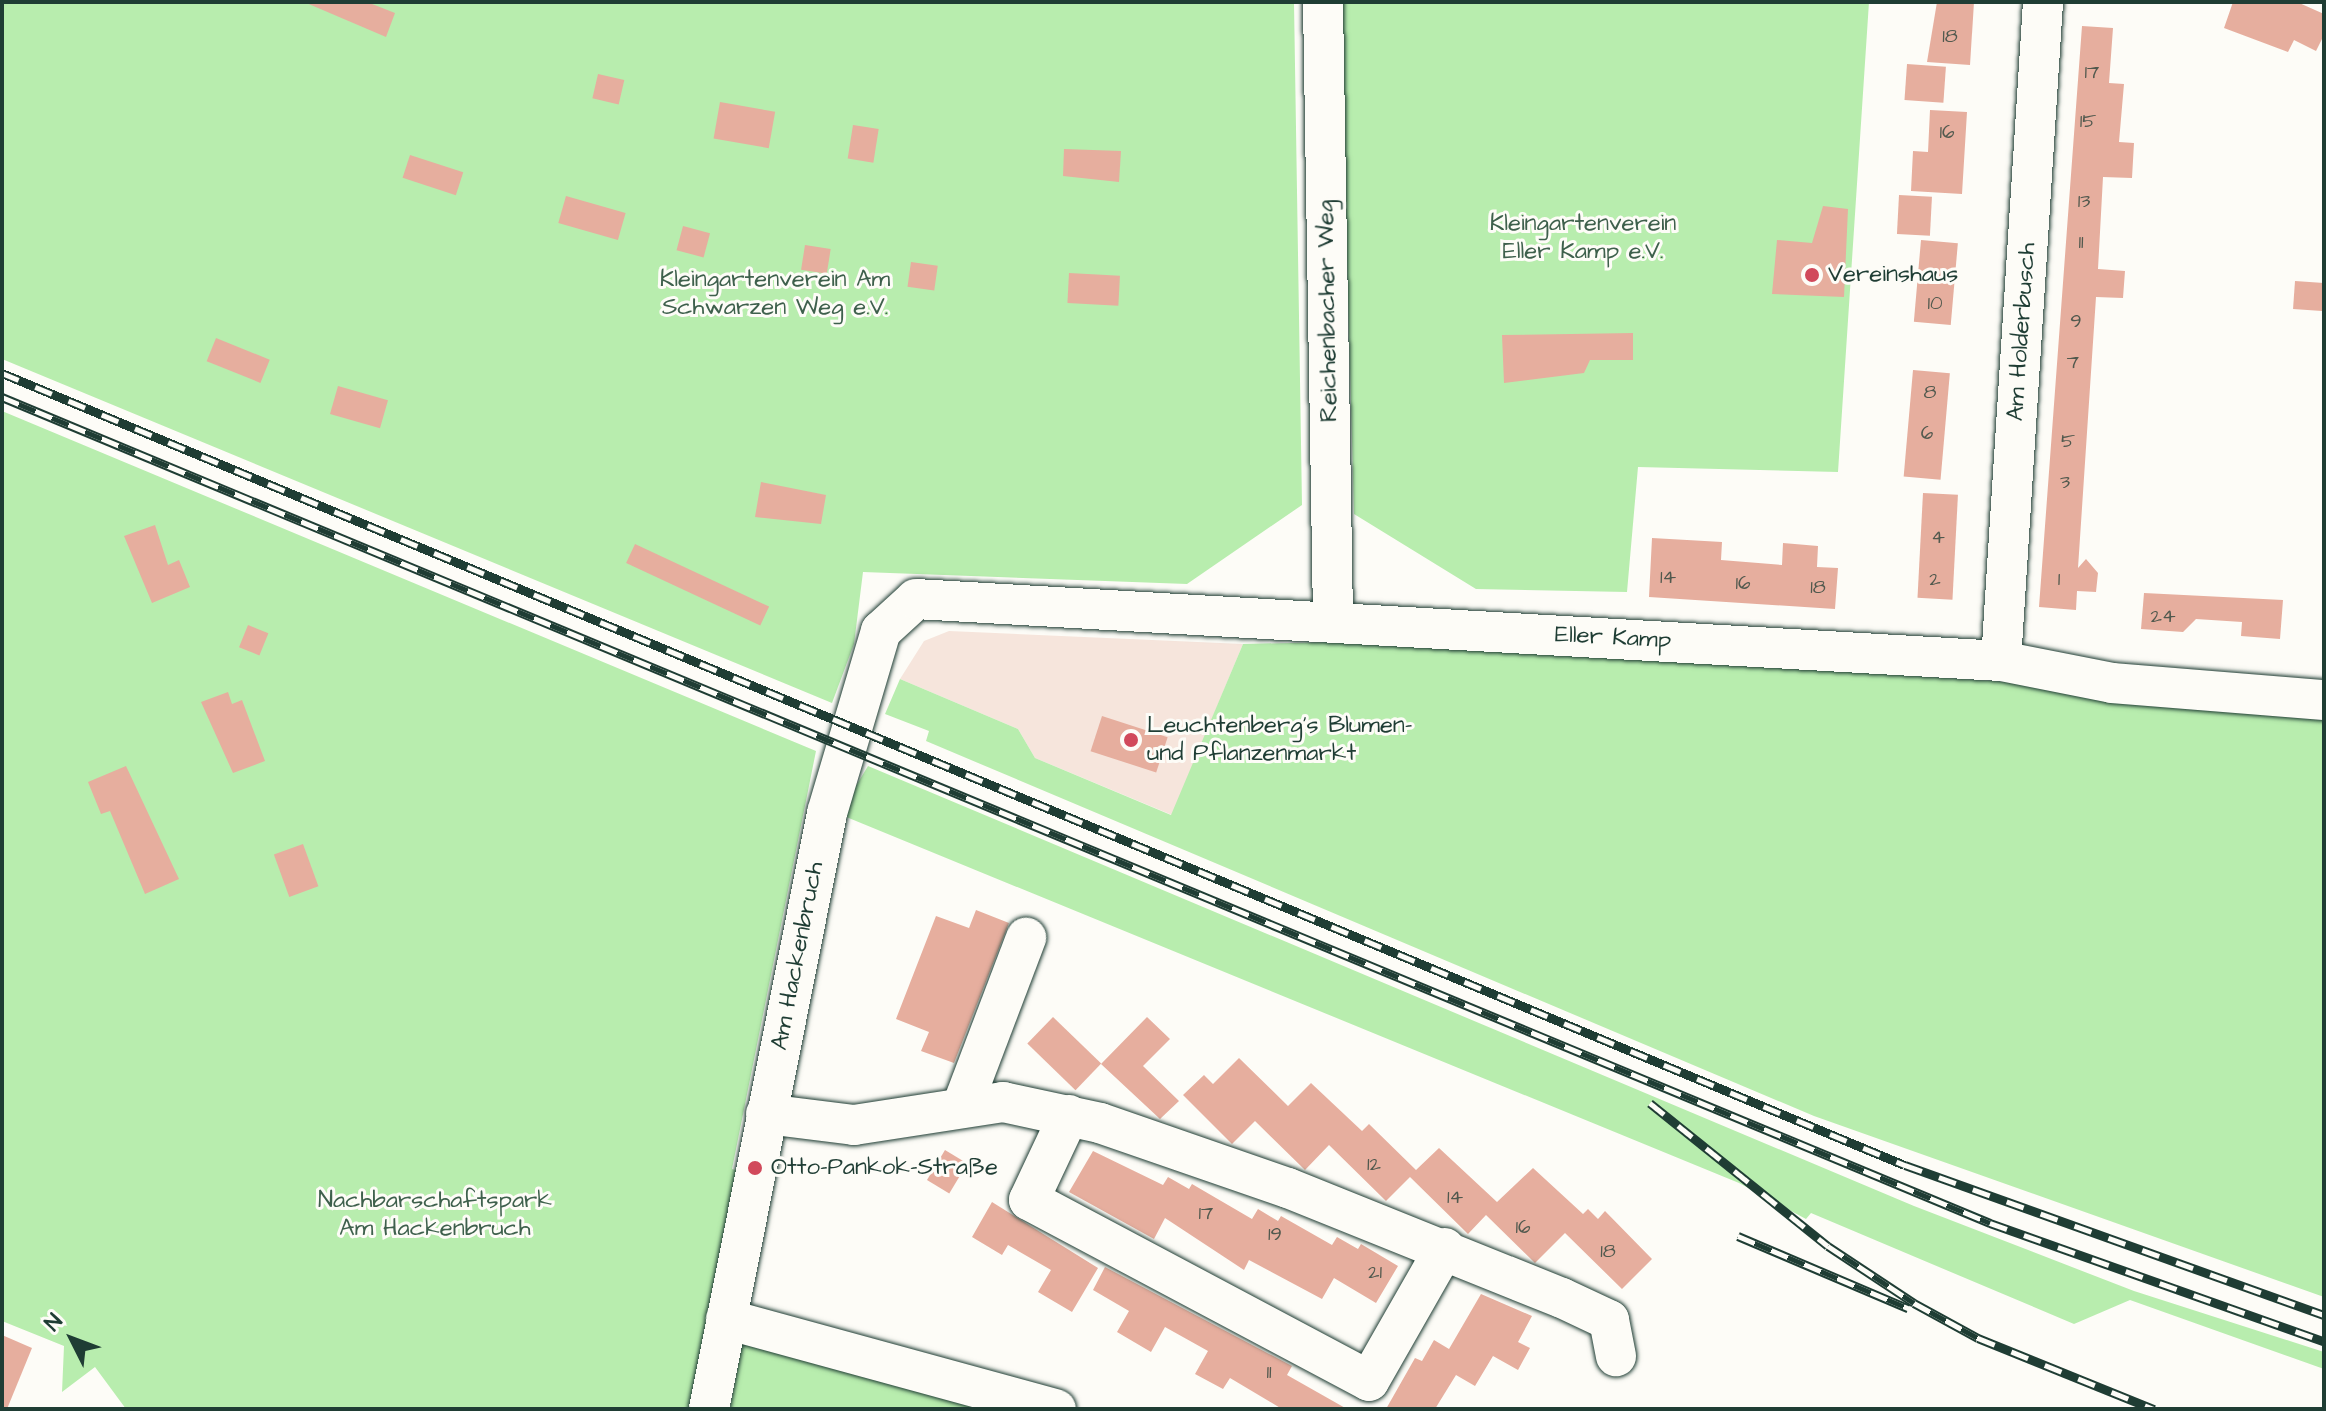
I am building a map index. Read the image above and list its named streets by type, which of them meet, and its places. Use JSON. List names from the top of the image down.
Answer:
{
  "streets": {
    "street": [
      "Reichenbacher Weg",
      "Am Holderbusch",
      "Eller Kamp",
      "Am Hackenbruch"
    ]
  },
  "crossings": [
    ["Reichenbacher Weg", "Eller Kamp"],
    ["Am Holderbusch", "Eller Kamp"],
    ["Eller Kamp", "Am Hackenbruch"]
  ],
  "parks": ["Kleingartenverein Eller Kamp e.V.", "Kleingartenverein Am Schwarzen Weg e.V.", "Nachbarschaftspark Am Hackenbruch"],
  "places": ["Vereinshaus", "Leuchtenberg's Blumen- und Pflanzenmarkt", "Otto-Pankok-Straße"],
  "house_numbers": [
    "18",
    "17",
    "15",
    "16",
    "13",
    "11",
    "10",
    "9",
    "7",
    "8",
    "6",
    "5",
    "3",
    "4",
    "14",
    "2",
    "1",
    "16",
    "18",
    "24",
    "12",
    "14",
    "17",
    "16",
    "19",
    "18",
    "21",
    "11"
  ],
  "north": "top left"
}
